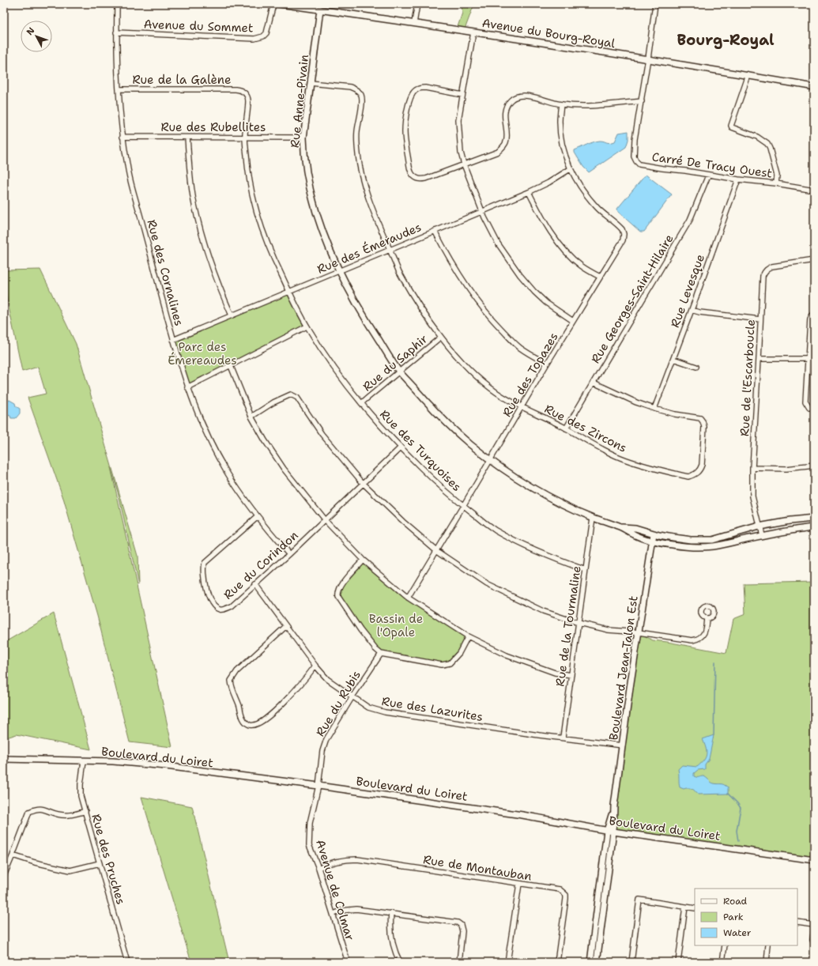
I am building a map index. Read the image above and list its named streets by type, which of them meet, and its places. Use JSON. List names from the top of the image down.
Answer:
{
  "streets": {
    "street": [
      "Avenue du Sommet",
      "Avenue du Bourg-Royal",
      "Rue de la Galène",
      "Rue Anne-Pivain",
      "Rue des Rubellites",
      "Carré De Tracy Ouest",
      "Rue des Émeraudes",
      "Rue des Cornalines",
      "Rue Levesque",
      "Rue Georges-Saint-Hilaire",
      "Rue du Saphir",
      "Rue des Topazes",
      "Rue de l'Escarboucle",
      "Rue des Zircons",
      "Rue des Turquoises",
      "Rue du Corindon",
      "Rue de la Tourmaline",
      "Boulevard Jean-Talon Est",
      "Rue du Rubis",
      "Rue des Lazurites",
      "Boulevard du Loiret",
      "Rue des Pruches",
      "Rue de Montauban",
      "Avenue de Colmar"
    ]
  },
  "crossings": [
    ["Avenue du Sommet", "Rue des Cornalines"],
    ["Avenue du Bourg-Royal", "Rue Anne-Pivain"],
    ["Avenue du Bourg-Royal", "Carré De Tracy Ouest"],
    ["Rue de la Galène", "Rue des Rubellites"],
    ["Rue de la Galène", "Rue des Émeraudes"],
    ["Rue de la Galène", "Rue des Cornalines"],
    ["Rue de la Galène", "Rue des Turquoises"],
    ["Rue Anne-Pivain", "Rue des Rubellites"],
    ["Rue Anne-Pivain", "Rue des Émeraudes"],
    ["Rue Anne-Pivain", "Rue du Saphir"],
    ["Rue Anne-Pivain", "Rue des Topazes"],
    ["Rue Anne-Pivain", "Rue des Zircons"],
    ["Rue Anne-Pivain", "Rue de la Tourmaline"],
    ["Rue des Rubellites", "Rue des Cornalines"],
    ["Carré De Tracy Ouest", "Rue Levesque"],
    ["Carré De Tracy Ouest", "Rue Georges-Saint-Hilaire"],
    ["Rue des Émeraudes", "Rue des Cornalines"],
    ["Rue des Émeraudes", "Rue des Topazes"],
    ["Rue des Émeraudes", "Rue des Zircons"],
    ["Rue des Émeraudes", "Rue des Turquoises"],
    ["Rue des Cornalines", "Rue du Corindon"],
    ["Rue Levesque", "Rue des Zircons"],
    ["Rue Georges-Saint-Hilaire", "Rue des Zircons"],
    ["Rue du Saphir", "Rue des Zircons"],
    ["Rue du Saphir", "Rue des Turquoises"],
    ["Rue des Topazes", "Rue des Zircons"],
    ["Rue des Topazes", "Rue des Turquoises"],
    ["Rue des Turquoises", "Rue du Corindon"],
    ["Rue des Turquoises", "Rue de la Tourmaline"],
    ["Rue du Corindon", "Rue des Lazurites"],
    ["Rue de la Tourmaline", "Rue des Lazurites"],
    ["Boulevard Jean-Talon Est", "Rue des Lazurites"],
    ["Boulevard Jean-Talon Est", "Boulevard du Loiret"],
    ["Rue du Rubis", "Rue des Lazurites"],
    ["Rue du Rubis", "Boulevard du Loiret"],
    ["Rue du Rubis", "Avenue de Colmar"],
    ["Boulevard du Loiret", "Rue des Pruches"],
    ["Boulevard du Loiret", "Avenue de Colmar"],
    ["Rue de Montauban", "Avenue de Colmar"]
  ],
  "districts": ["Bourg-Royal"],
  "parks": ["Parc des Émereaudes", "Bassin de l'Opale"],
  "legend": ["Road", "Park", "Water"],
  "north": "top left"
}
